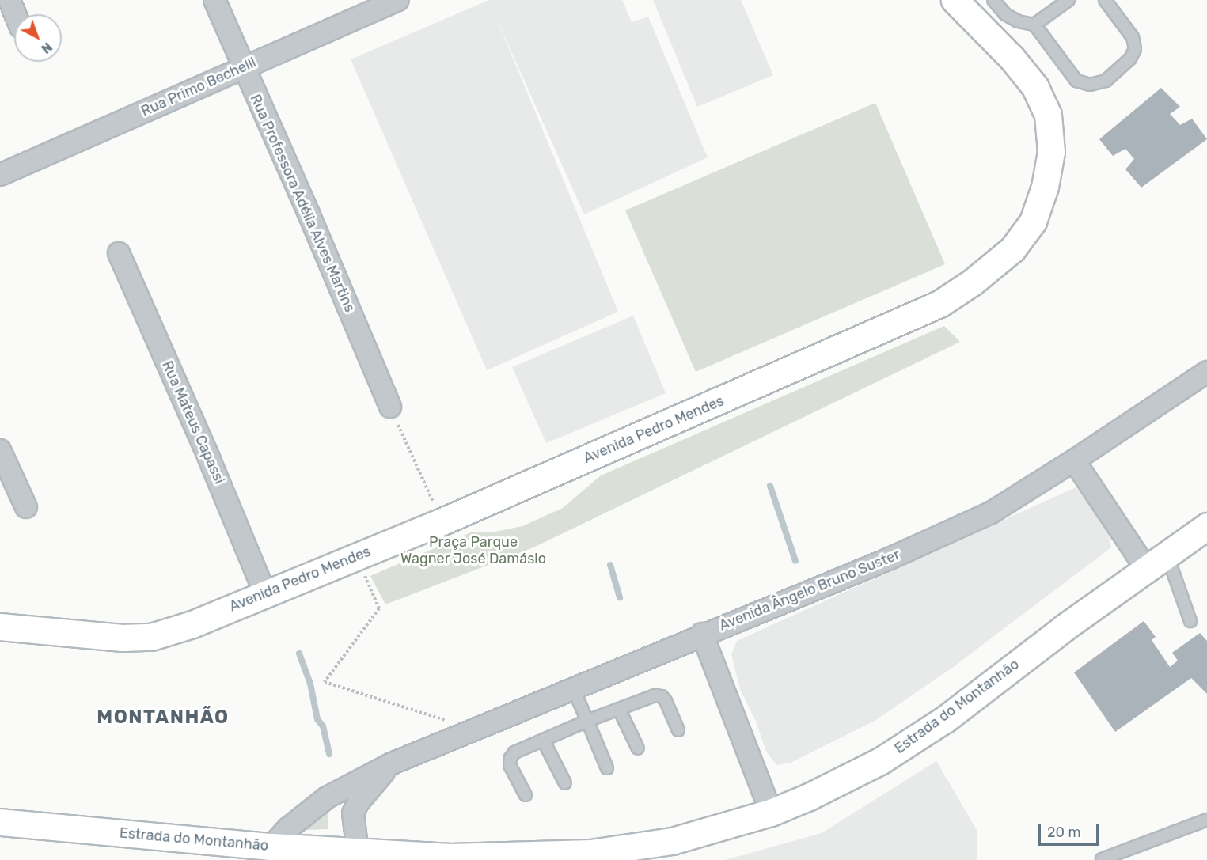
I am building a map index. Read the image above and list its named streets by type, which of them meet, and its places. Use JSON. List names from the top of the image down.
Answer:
{
  "streets": {
    "street": [
      "Rua Primo Bechelli",
      "Rua Professora Adélia Alves Martins",
      "Rua Mateus Capassi",
      "Avenida Pedro Mendes",
      "Avenida Ângelo Bruno Suster",
      "Estrada do Montanhão"
    ]
  },
  "crossings": [
    ["Rua Primo Bechelli", "Rua Professora Adélia Alves Martins"],
    ["Rua Mateus Capassi", "Avenida Pedro Mendes"],
    ["Avenida Ângelo Bruno Suster", "Estrada do Montanhão"]
  ],
  "districts": ["MONTANHÃO"],
  "parks": ["Praça Parque Wagner José Damásio"],
  "scale_bar": "20 m",
  "north": "bottom right"
}
